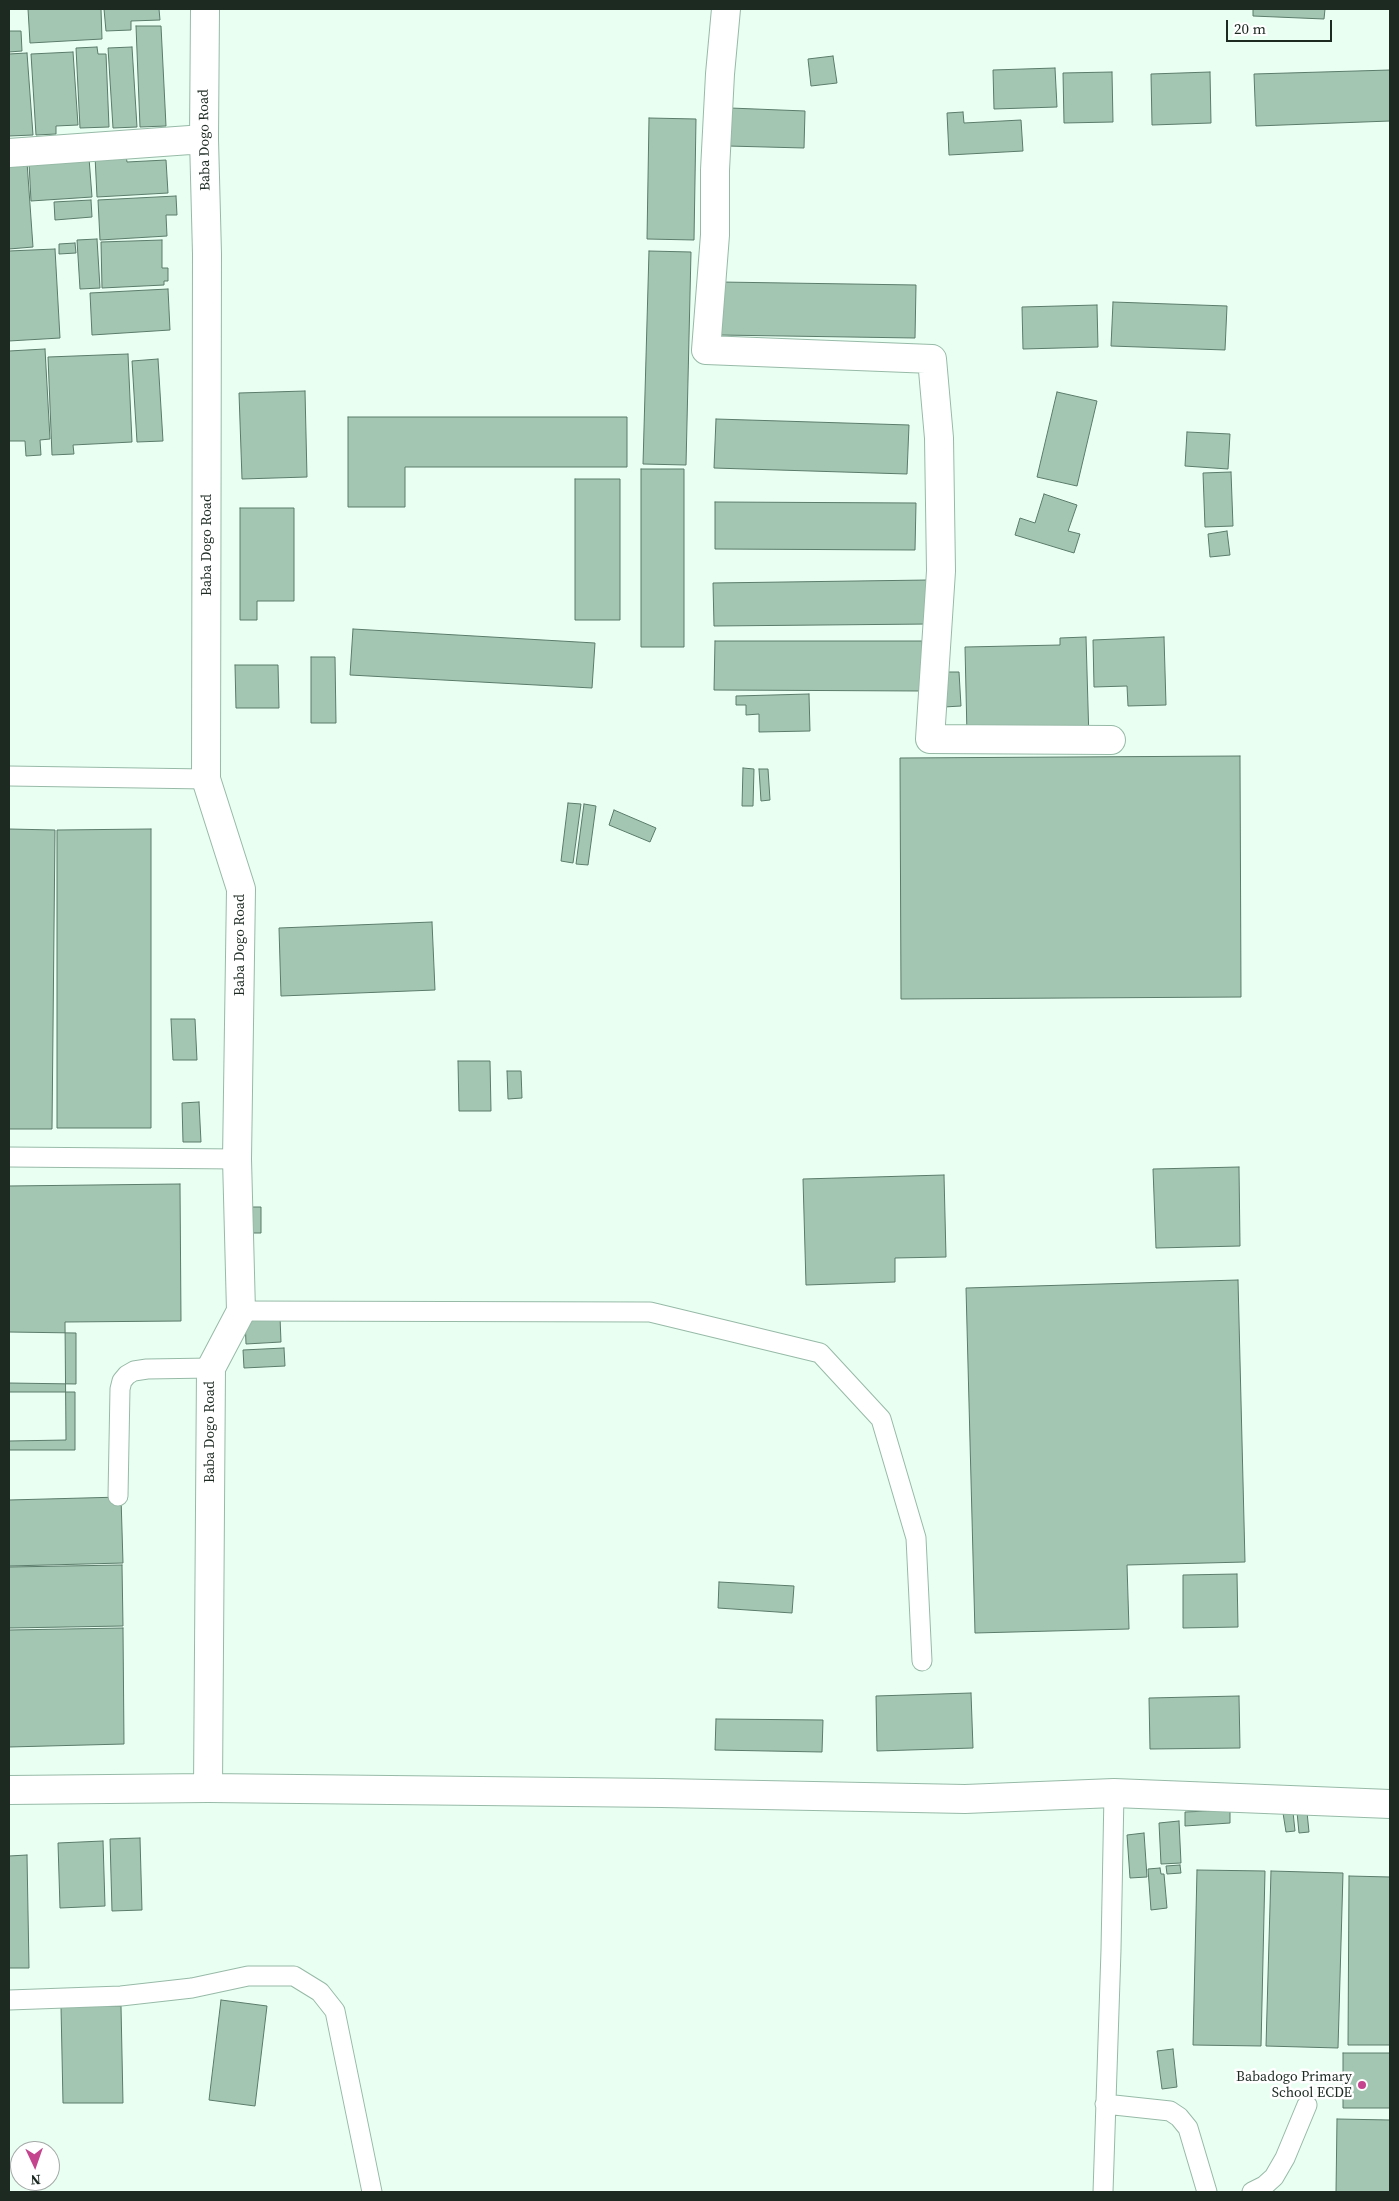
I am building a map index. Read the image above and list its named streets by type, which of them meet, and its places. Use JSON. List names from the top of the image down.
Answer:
{
  "streets": {
    "street": ["Baba Dogo Road"]
  },
  "places": ["Babadogo Primary School ECDE"],
  "scale_bar": "20 m",
  "north": "bottom"
}
